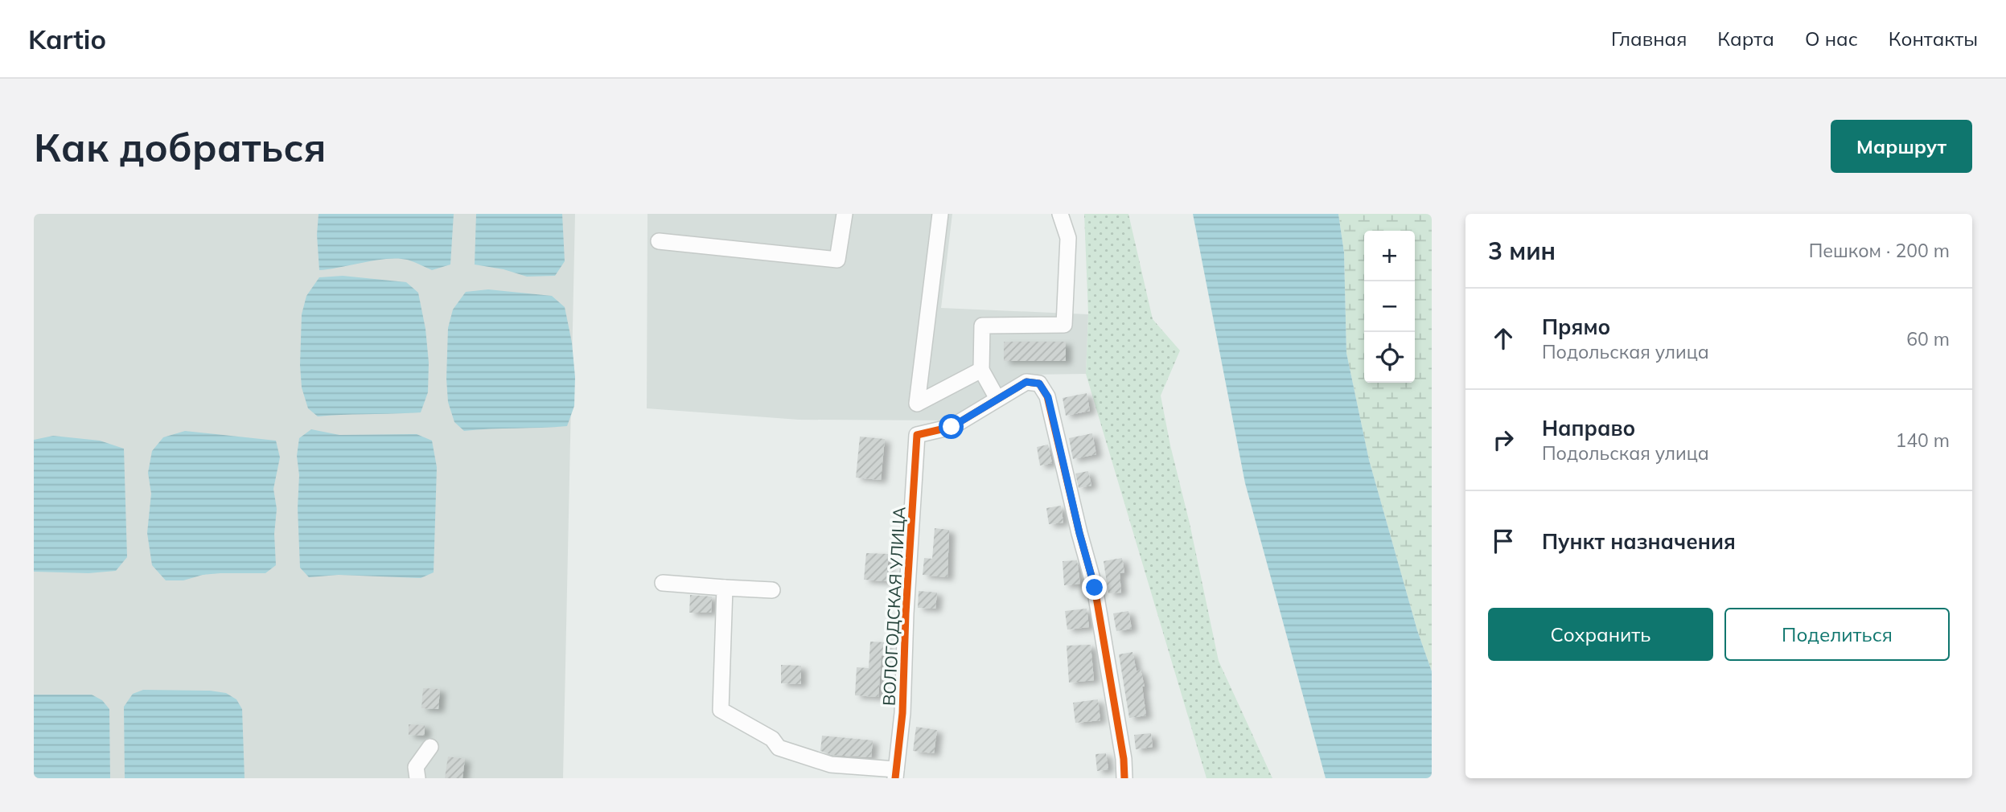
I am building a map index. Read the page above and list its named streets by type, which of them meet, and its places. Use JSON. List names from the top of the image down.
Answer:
{
  "streets": {
    "street": ["ВОЛОГОДСКАЯ УЛИЦА"]
  },
  "page": {
    "header": "Kartio",
    "nav": [
      "Главная",
      "Карта",
      "О нас",
      "Контакты"
    ],
    "buttons": [
      "Маршрут",
      ["Сохранить", "Поделиться"]
    ],
    "title": "Как добраться",
    "heading": ["3 мин", "Пешком · 200 m"],
    "map_buttons": ["+", "−"],
    "list": [
      ["Прямо", "Подольская улица", "60 m"],
      ["Направо", "Подольская улица", "140 m"],
      "Пункт назначения"
    ]
  }
}
